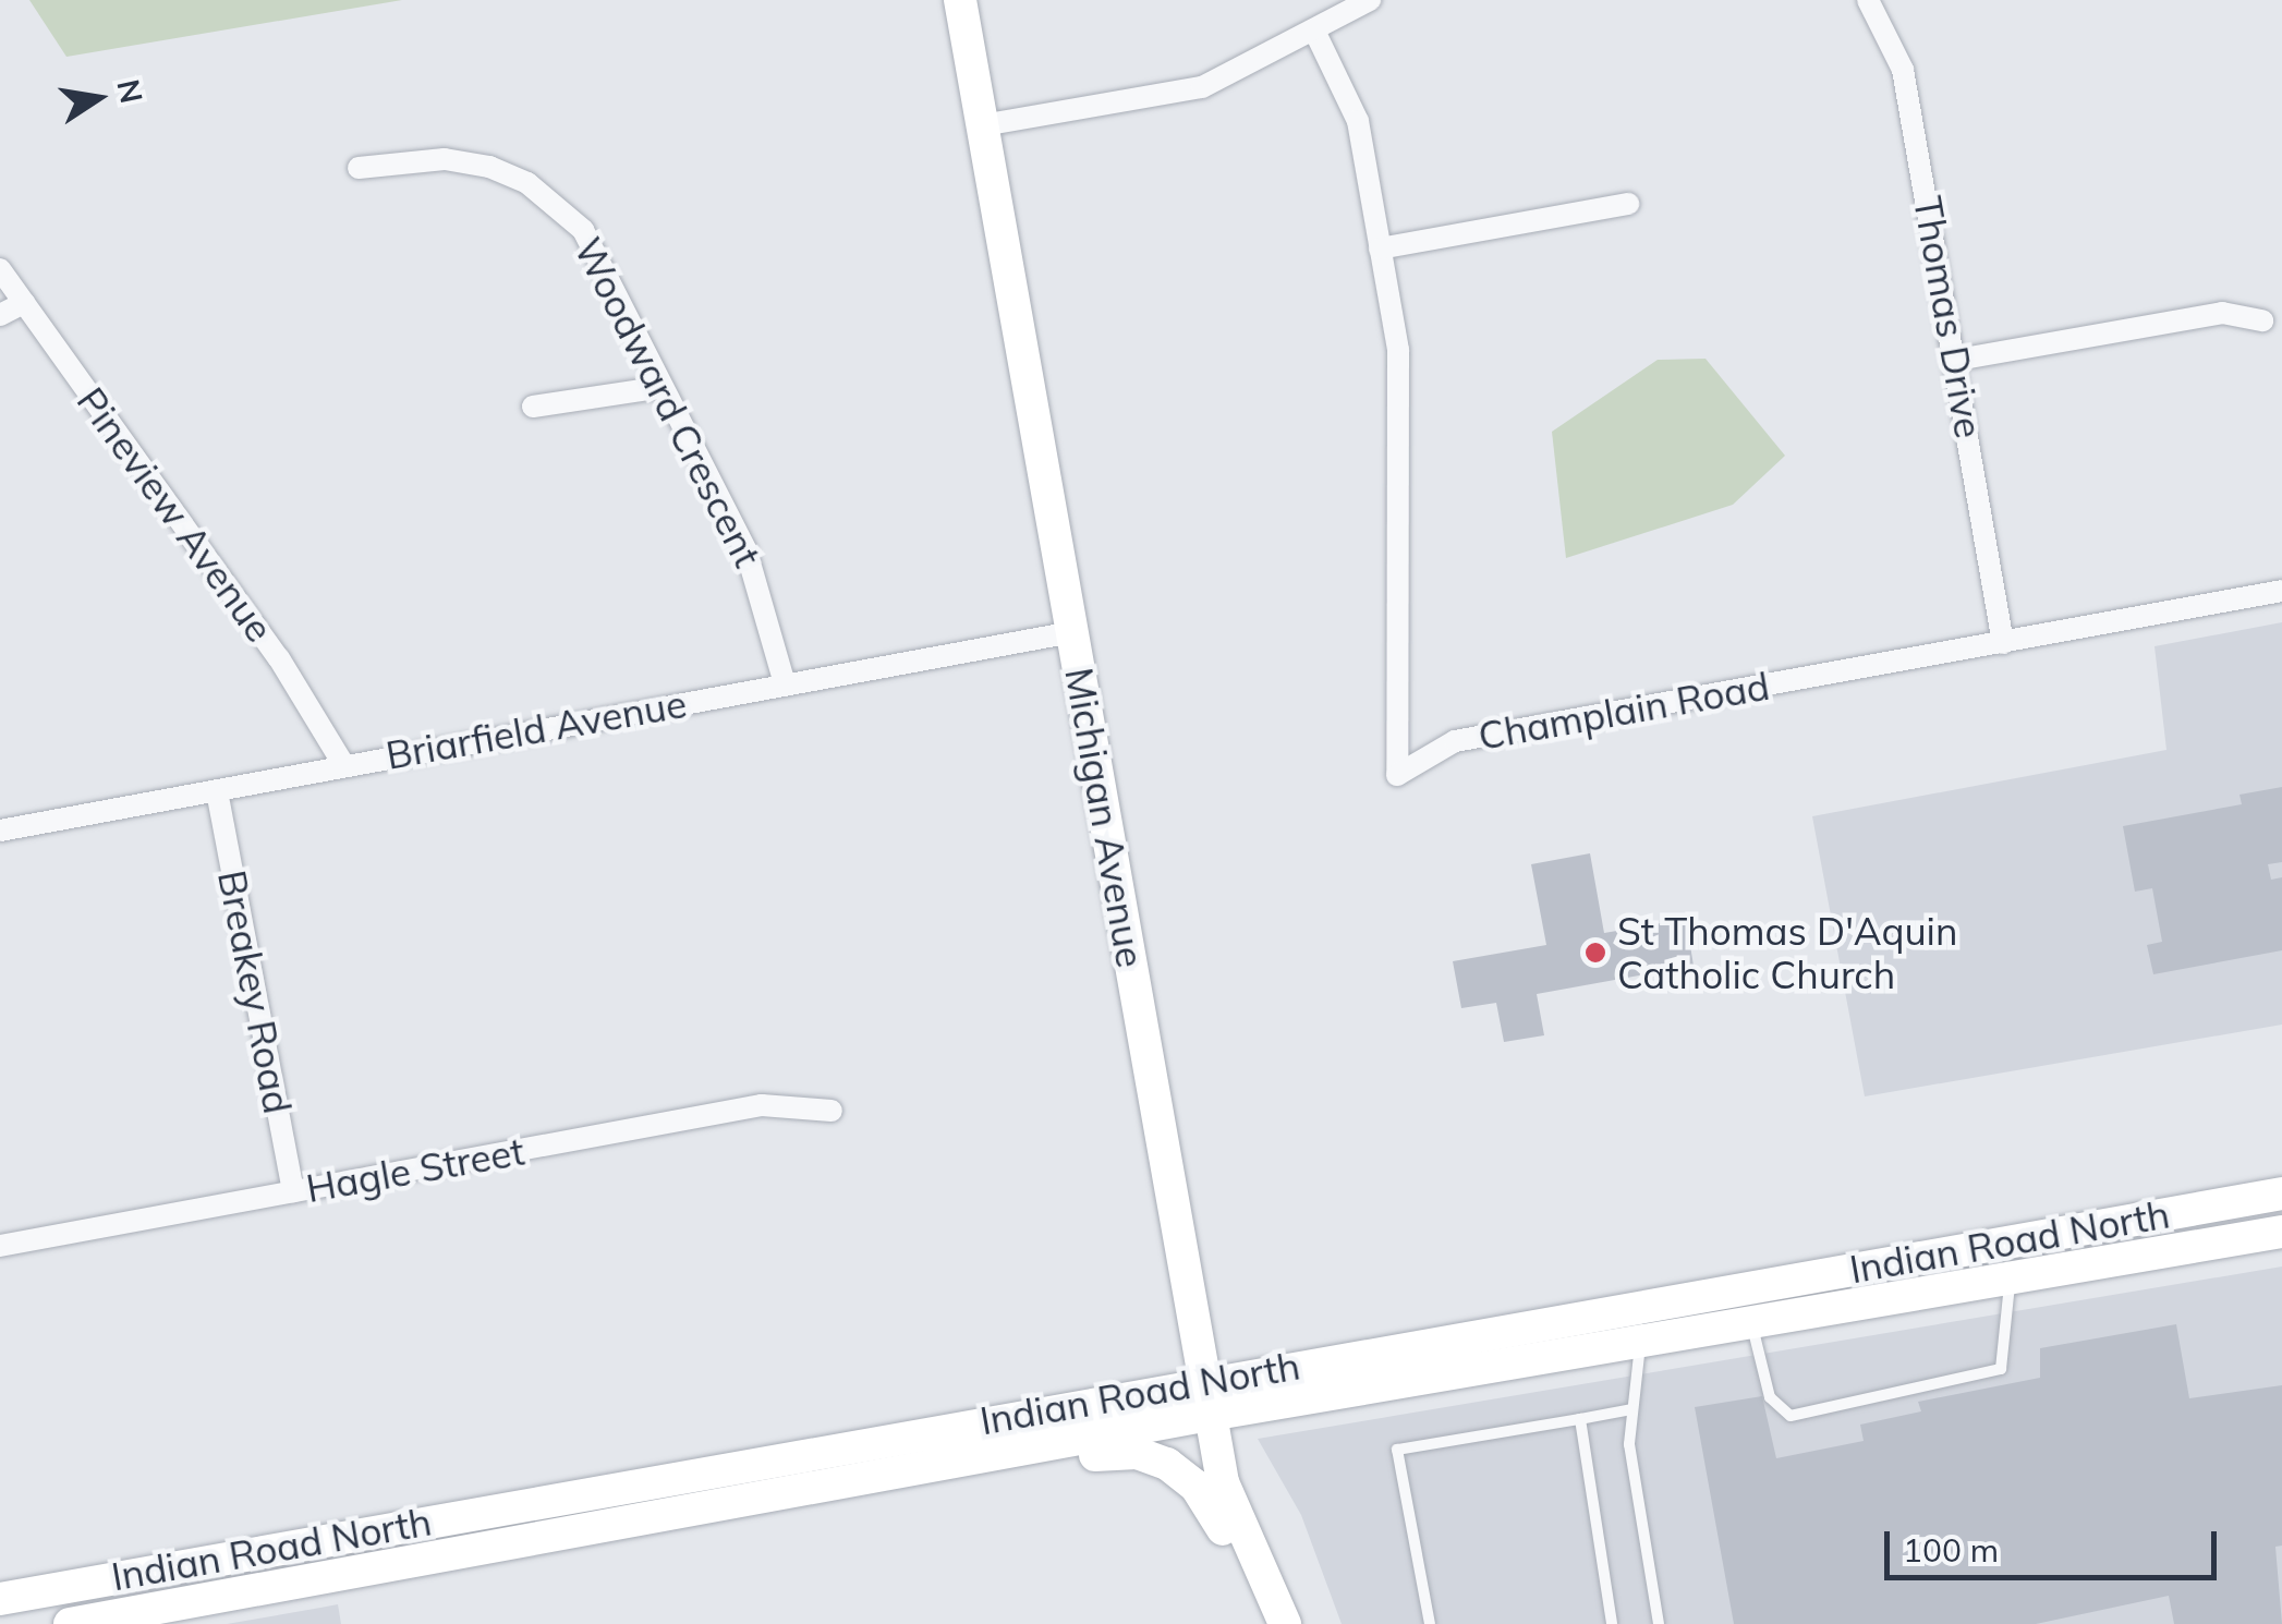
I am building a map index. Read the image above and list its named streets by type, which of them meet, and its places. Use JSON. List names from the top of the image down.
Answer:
{
  "streets": {
    "main road": ["Michigan Avenue", "Indian Road North"],
    "street": [
      "Thomas Drive",
      "Woodward Crescent",
      "Pineview Avenue",
      "Champlain Road",
      "Briarfield Avenue",
      "Breakey Road",
      "Hagle Street"
    ]
  },
  "crossings": [
    ["Thomas Drive", "Champlain Road"],
    ["Woodward Crescent", "Briarfield Avenue"],
    ["Pineview Avenue", "Briarfield Avenue"],
    ["Briarfield Avenue", "Michigan Avenue"],
    ["Briarfield Avenue", "Breakey Road"],
    ["Michigan Avenue", "Indian Road North"],
    ["Breakey Road", "Hagle Street"]
  ],
  "places": ["St Thomas D'Aquin Catholic Church"],
  "scale_bar": "100 m",
  "north": "right"
}
